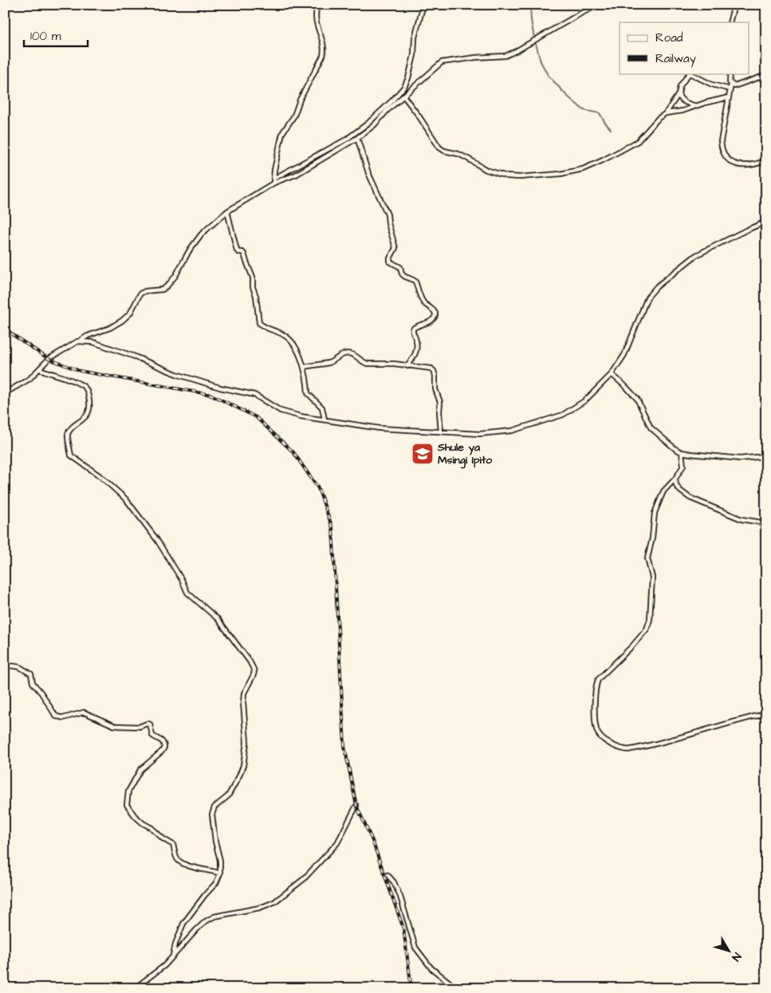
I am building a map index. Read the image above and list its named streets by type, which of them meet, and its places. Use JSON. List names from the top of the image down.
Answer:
{
  "places": {
    "school or university": ["Shule ya Msingi Ipito"]
  },
  "legend": ["Road", "Railway"],
  "scale_bar": "100 m",
  "north": "bottom right"
}
